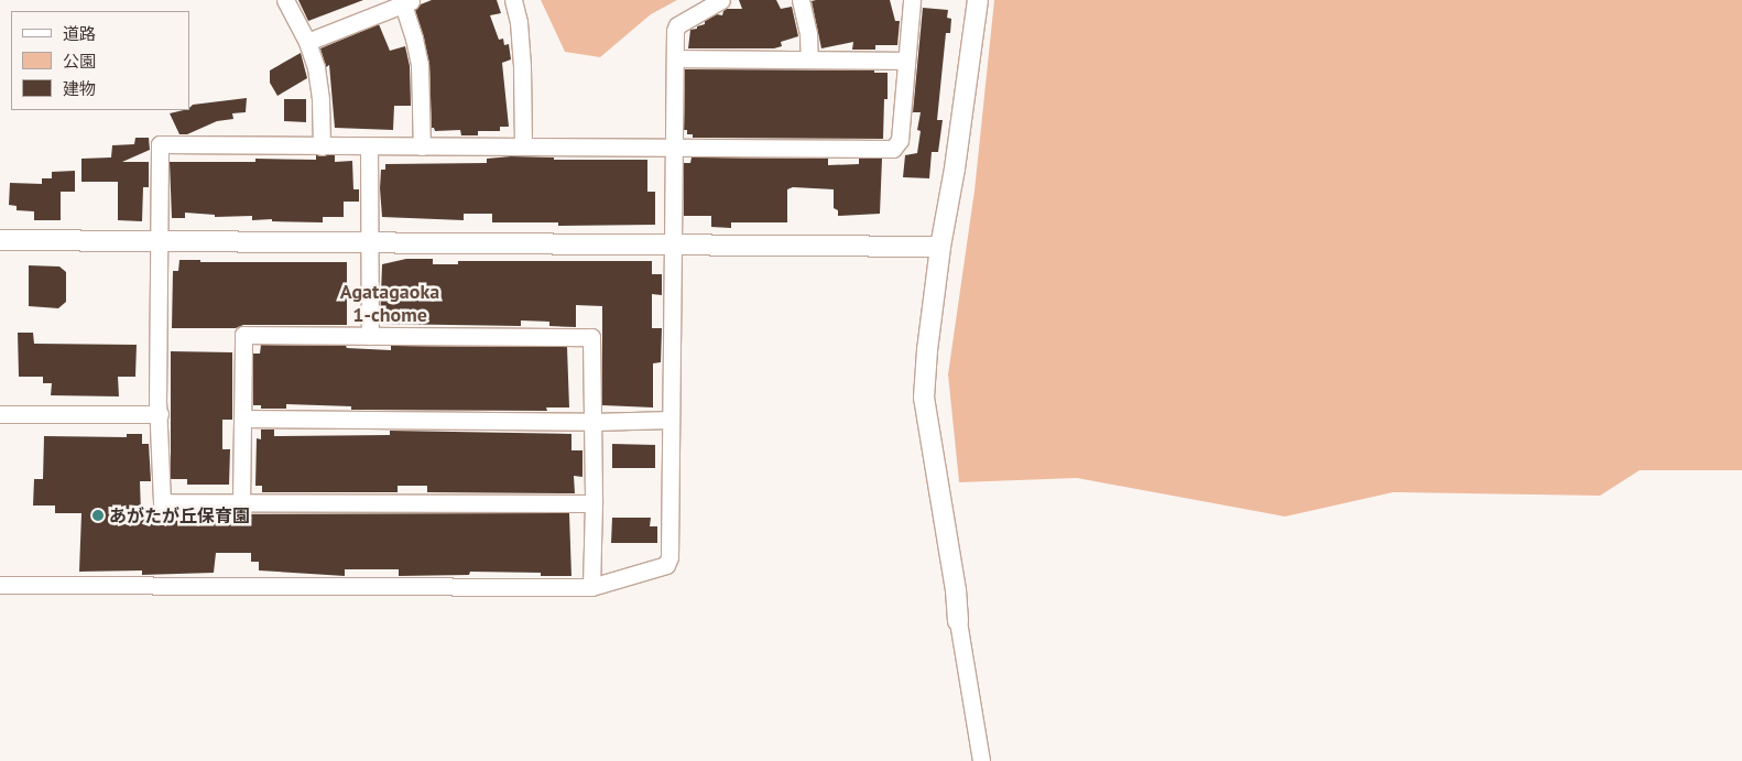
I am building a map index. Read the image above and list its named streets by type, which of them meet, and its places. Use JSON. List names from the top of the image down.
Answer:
{
  "districts": ["Agatagaoka 1-chome"],
  "places": ["あがたが丘保育園"],
  "legend": ["道路", "公園", "建物"]
}
